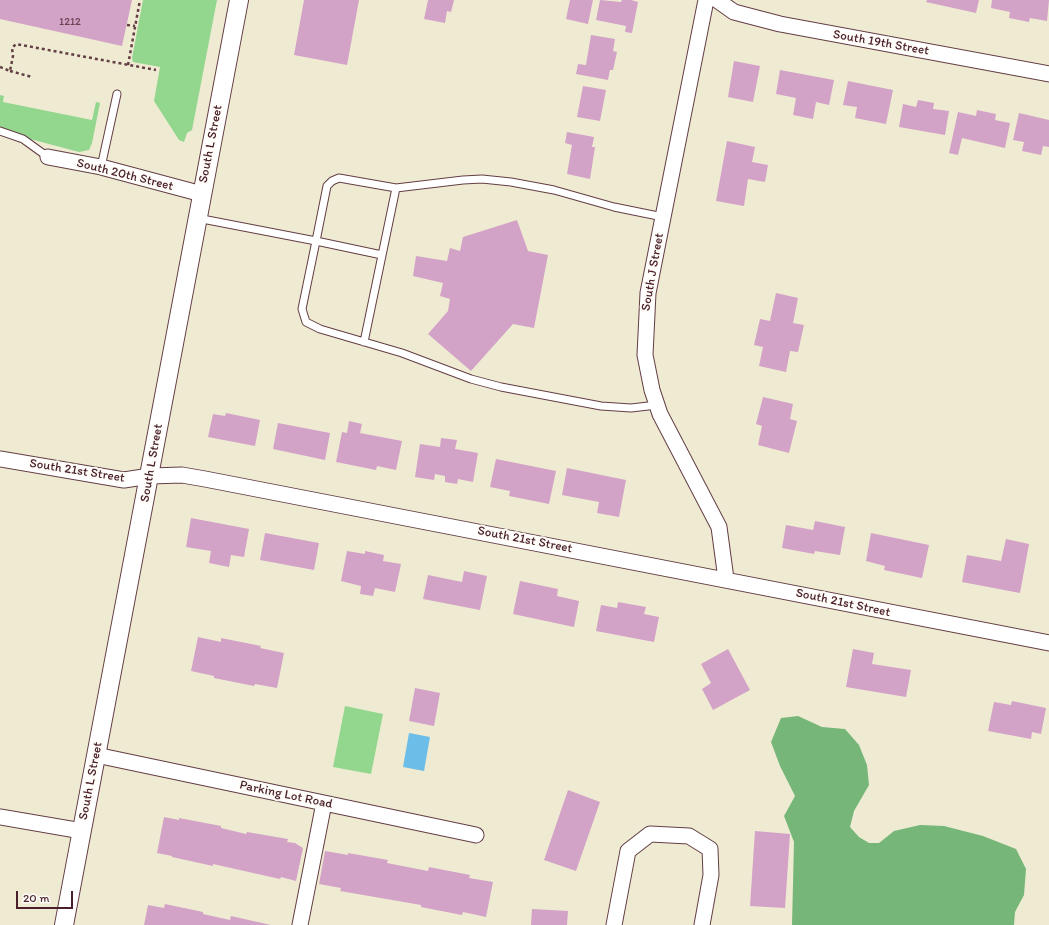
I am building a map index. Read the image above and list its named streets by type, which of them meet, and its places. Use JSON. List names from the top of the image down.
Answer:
{
  "streets": {
    "street": [
      "South 19th Street",
      "South L Street",
      "South 20th Street",
      "South J Street",
      "South 21st Street",
      "Parking Lot Road"
    ]
  },
  "crossings": [
    ["South L Street", "South 20th Street"],
    ["South L Street", "South 21st Street"],
    ["South L Street", "Parking Lot Road"],
    ["South J Street", "South 21st Street"]
  ],
  "house_numbers": ["1212"],
  "scale_bar": "20 m"
}
